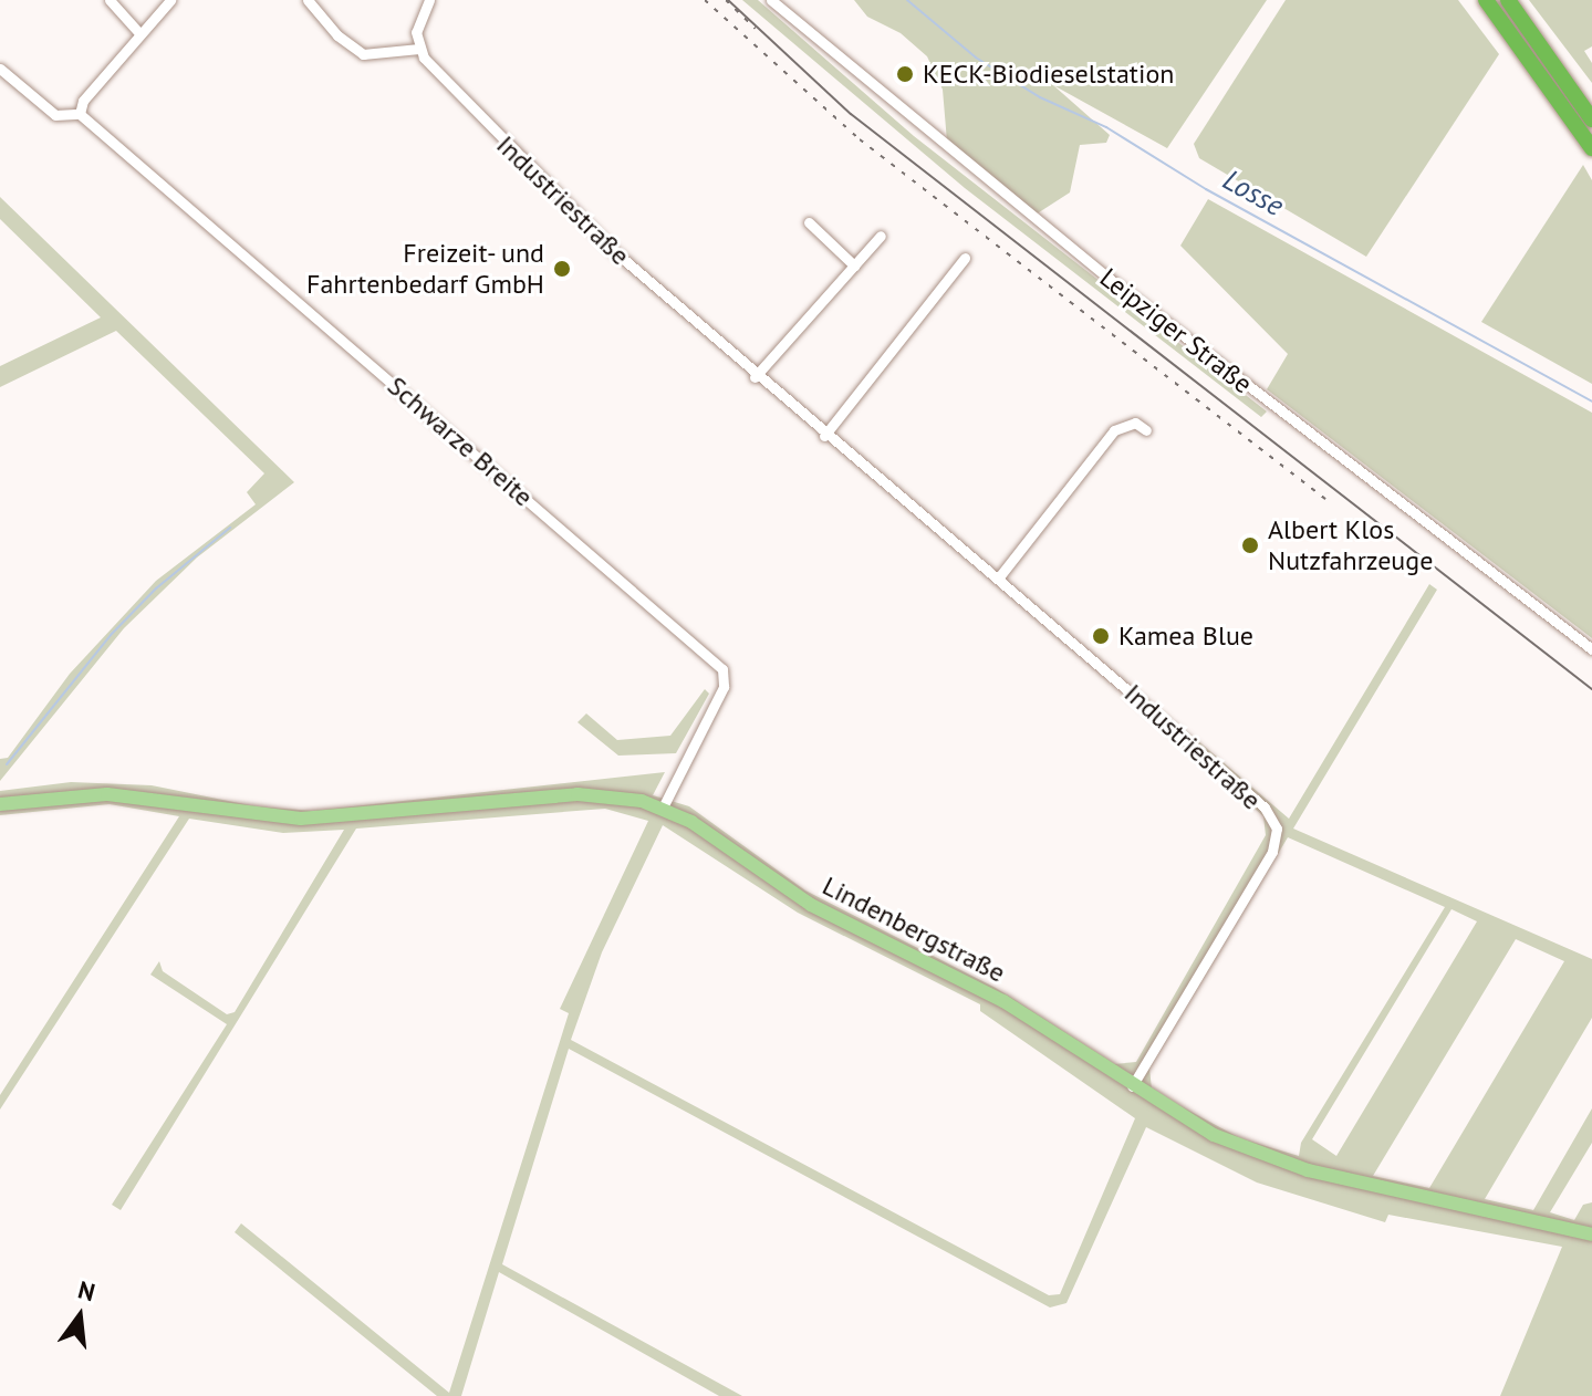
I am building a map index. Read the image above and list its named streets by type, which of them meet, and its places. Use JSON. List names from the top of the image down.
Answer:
{
  "streets": {
    "main road": ["Lindenbergstraße"],
    "street": ["Industriestraße", "Leipziger Straße", "Schwarze Breite"]
  },
  "crossings": [
    ["Industriestraße", "Lindenbergstraße"],
    ["Schwarze Breite", "Lindenbergstraße"]
  ],
  "water": ["Losse"],
  "places": [
    "KECK-Biodieselstation",
    "Freizeit- und Fahrtenbedarf GmbH",
    "Albert Klos Nutzfahrzeuge",
    "Kamea Blue"
  ],
  "north": "top"
}
